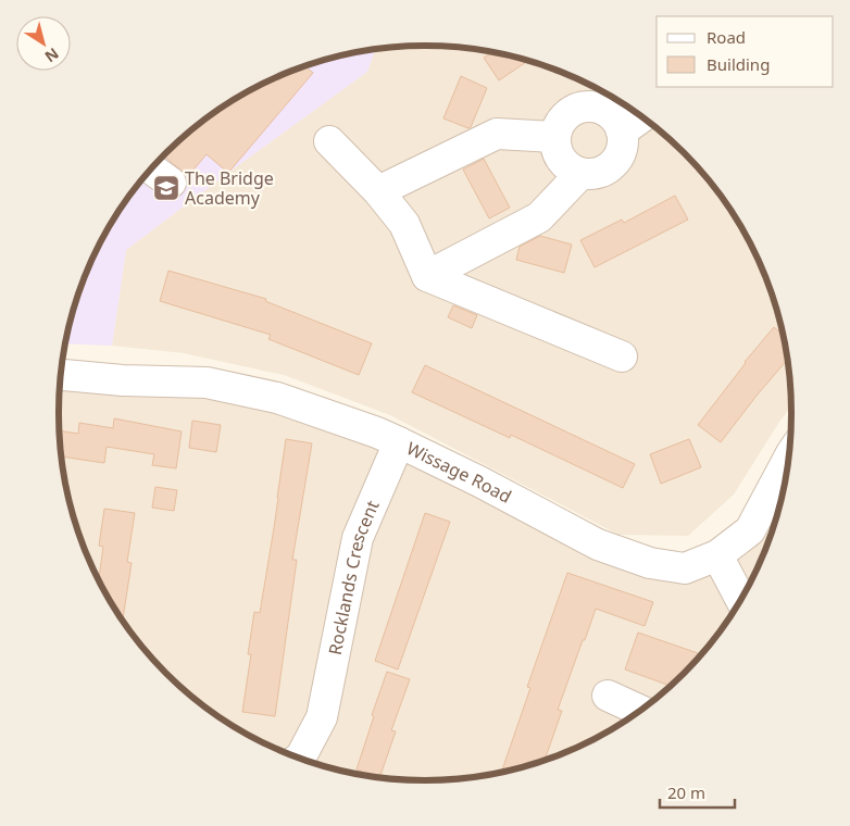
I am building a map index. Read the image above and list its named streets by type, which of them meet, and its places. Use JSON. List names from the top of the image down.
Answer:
{
  "streets": {
    "street": ["Wissage Road", "Rocklands Crescent"]
  },
  "crossings": [
    ["Wissage Road", "Rocklands Crescent"]
  ],
  "places": {
    "school or university": ["The Bridge Academy"]
  },
  "legend": ["Road", "Building"],
  "scale_bar": "20 m",
  "north": "bottom right"
}
